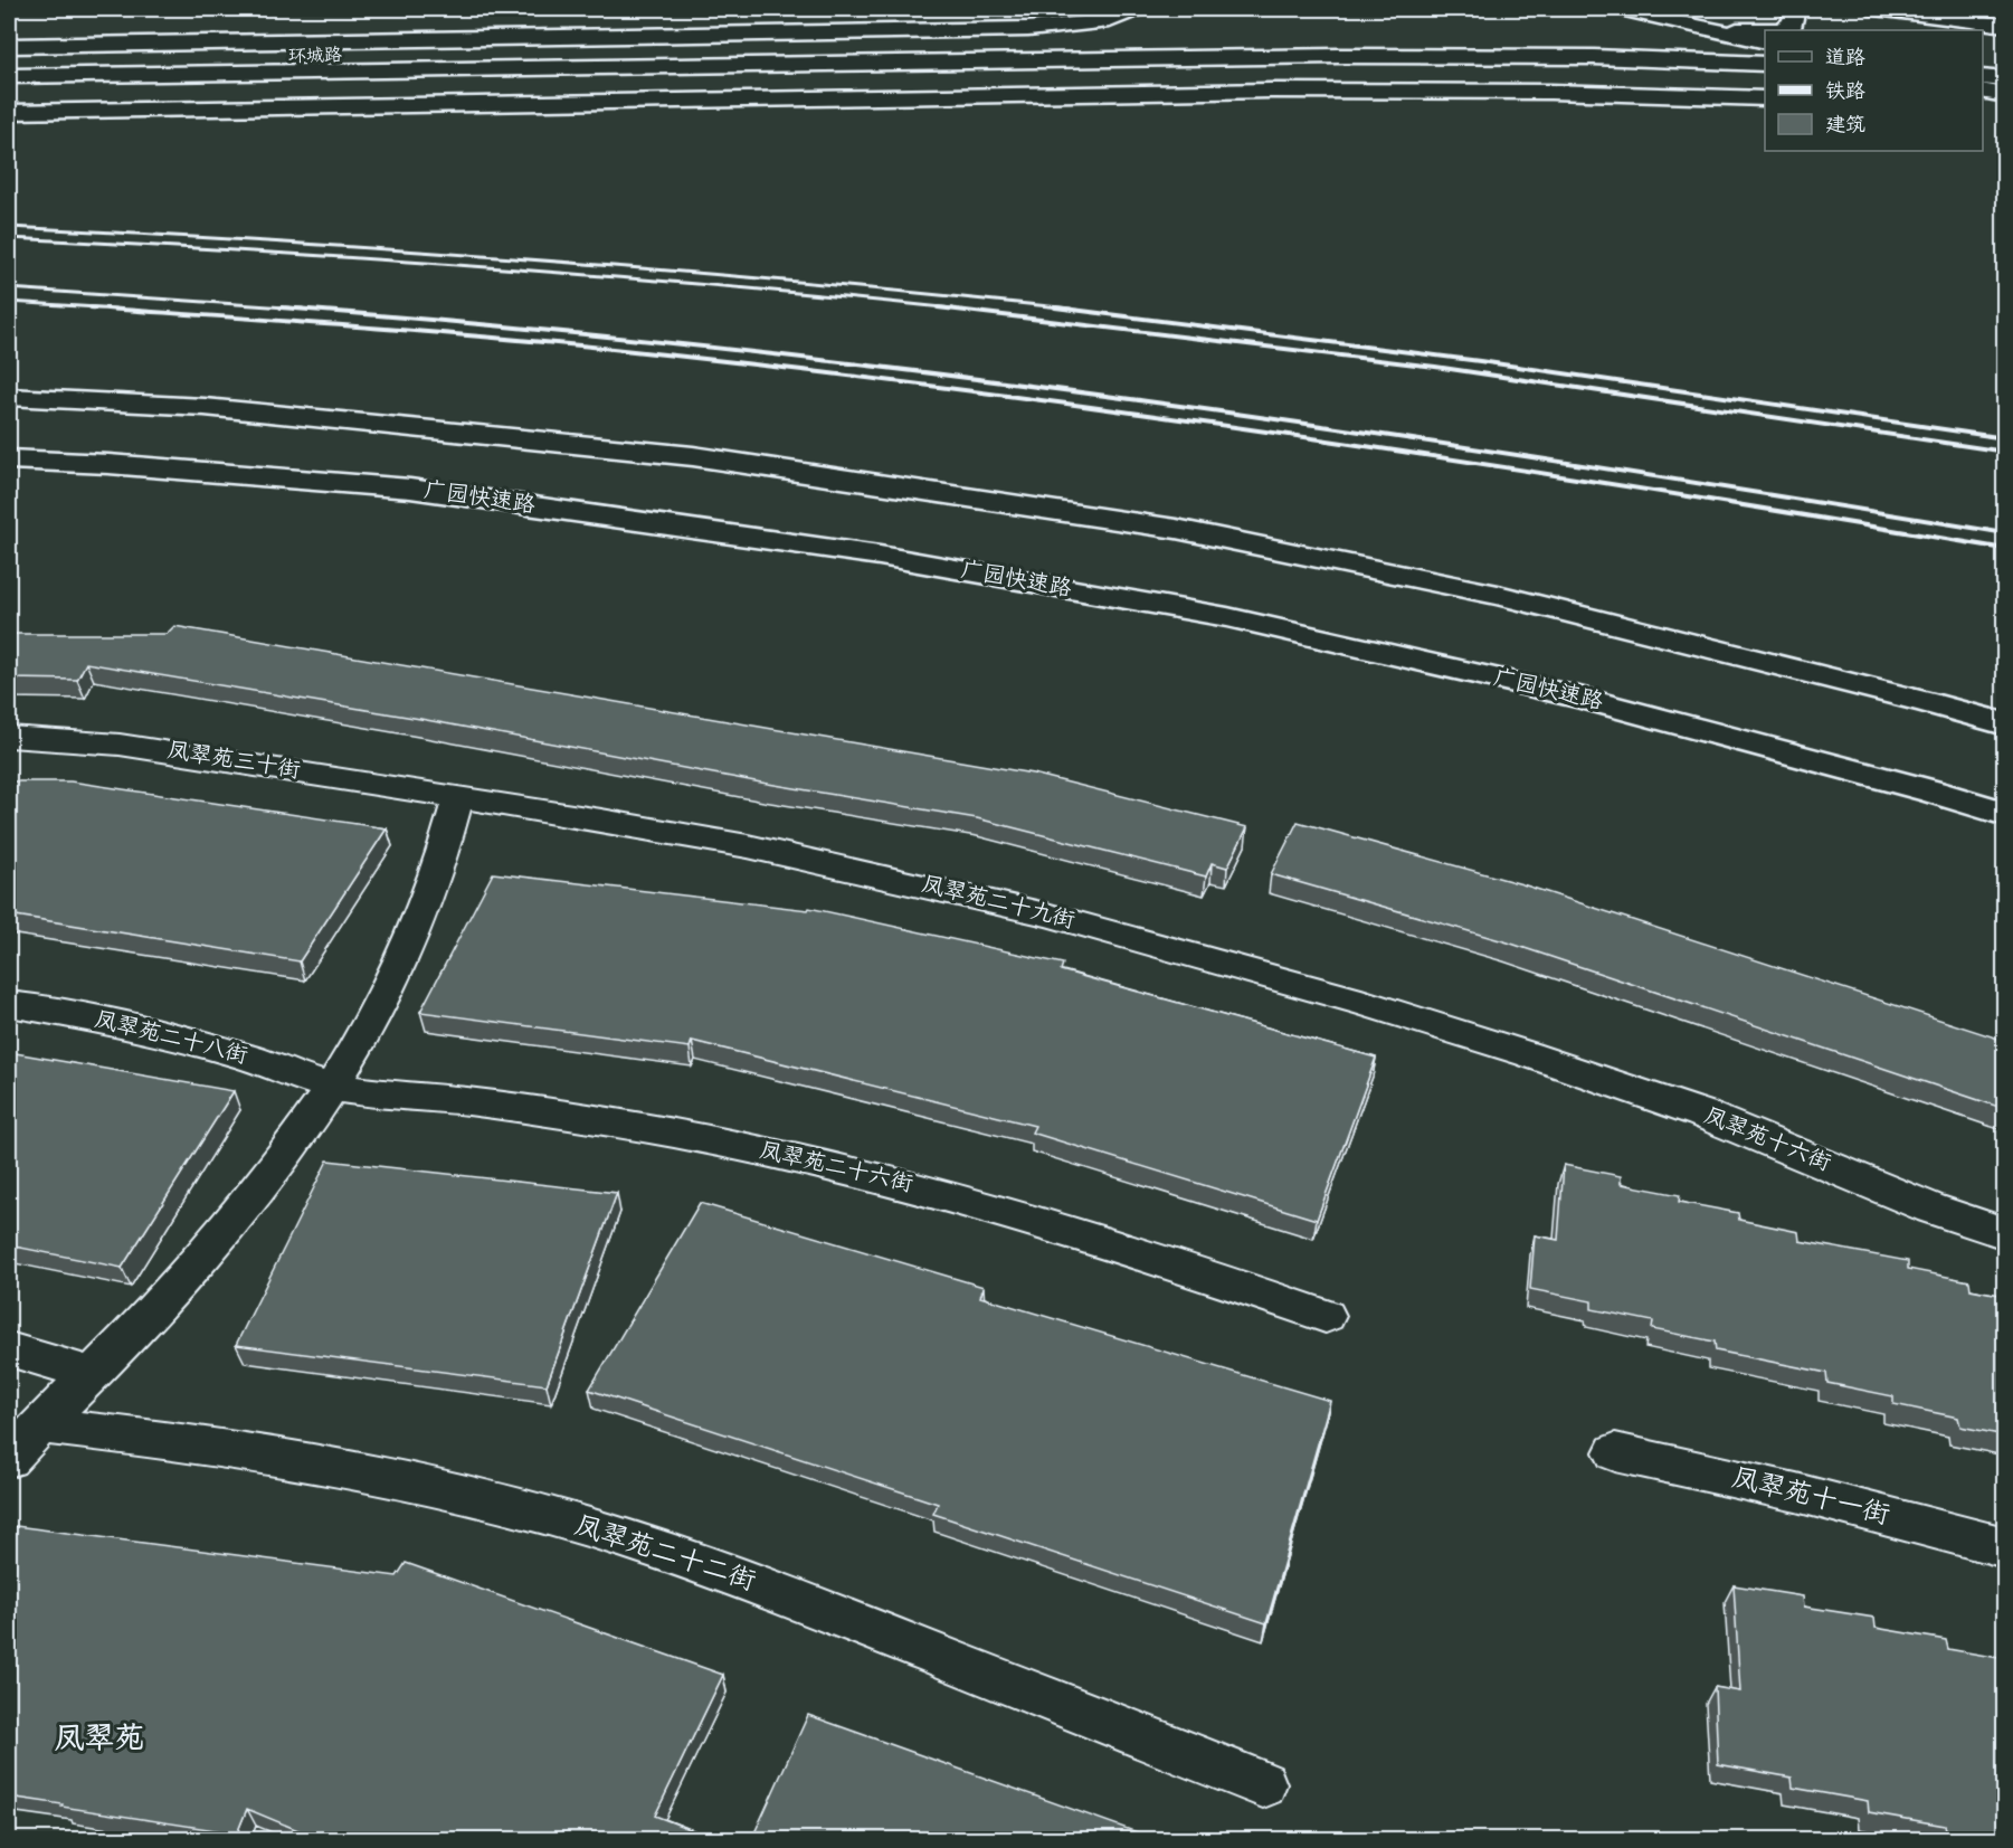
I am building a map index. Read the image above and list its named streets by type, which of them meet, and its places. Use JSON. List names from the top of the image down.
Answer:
{
  "streets": {
    "main road": ["环城路", "广园快速路"],
    "lane": [
      "凤翠苑三十街",
      "凤翠苑二十九街",
      "凤翠苑二十八街",
      "凤翠苑十六街",
      "凤翠苑二十六街",
      "凤翠苑十一街",
      "凤翠苑二十二街"
    ]
  },
  "crossings": [
    ["凤翠苑三十街", "凤翠苑二十九街"],
    ["凤翠苑二十九街", "凤翠苑十六街"],
    ["凤翠苑二十八街", "凤翠苑二十六街"]
  ],
  "districts": ["凤翠苑"],
  "legend": ["道路", "铁路", "建筑"]
}
